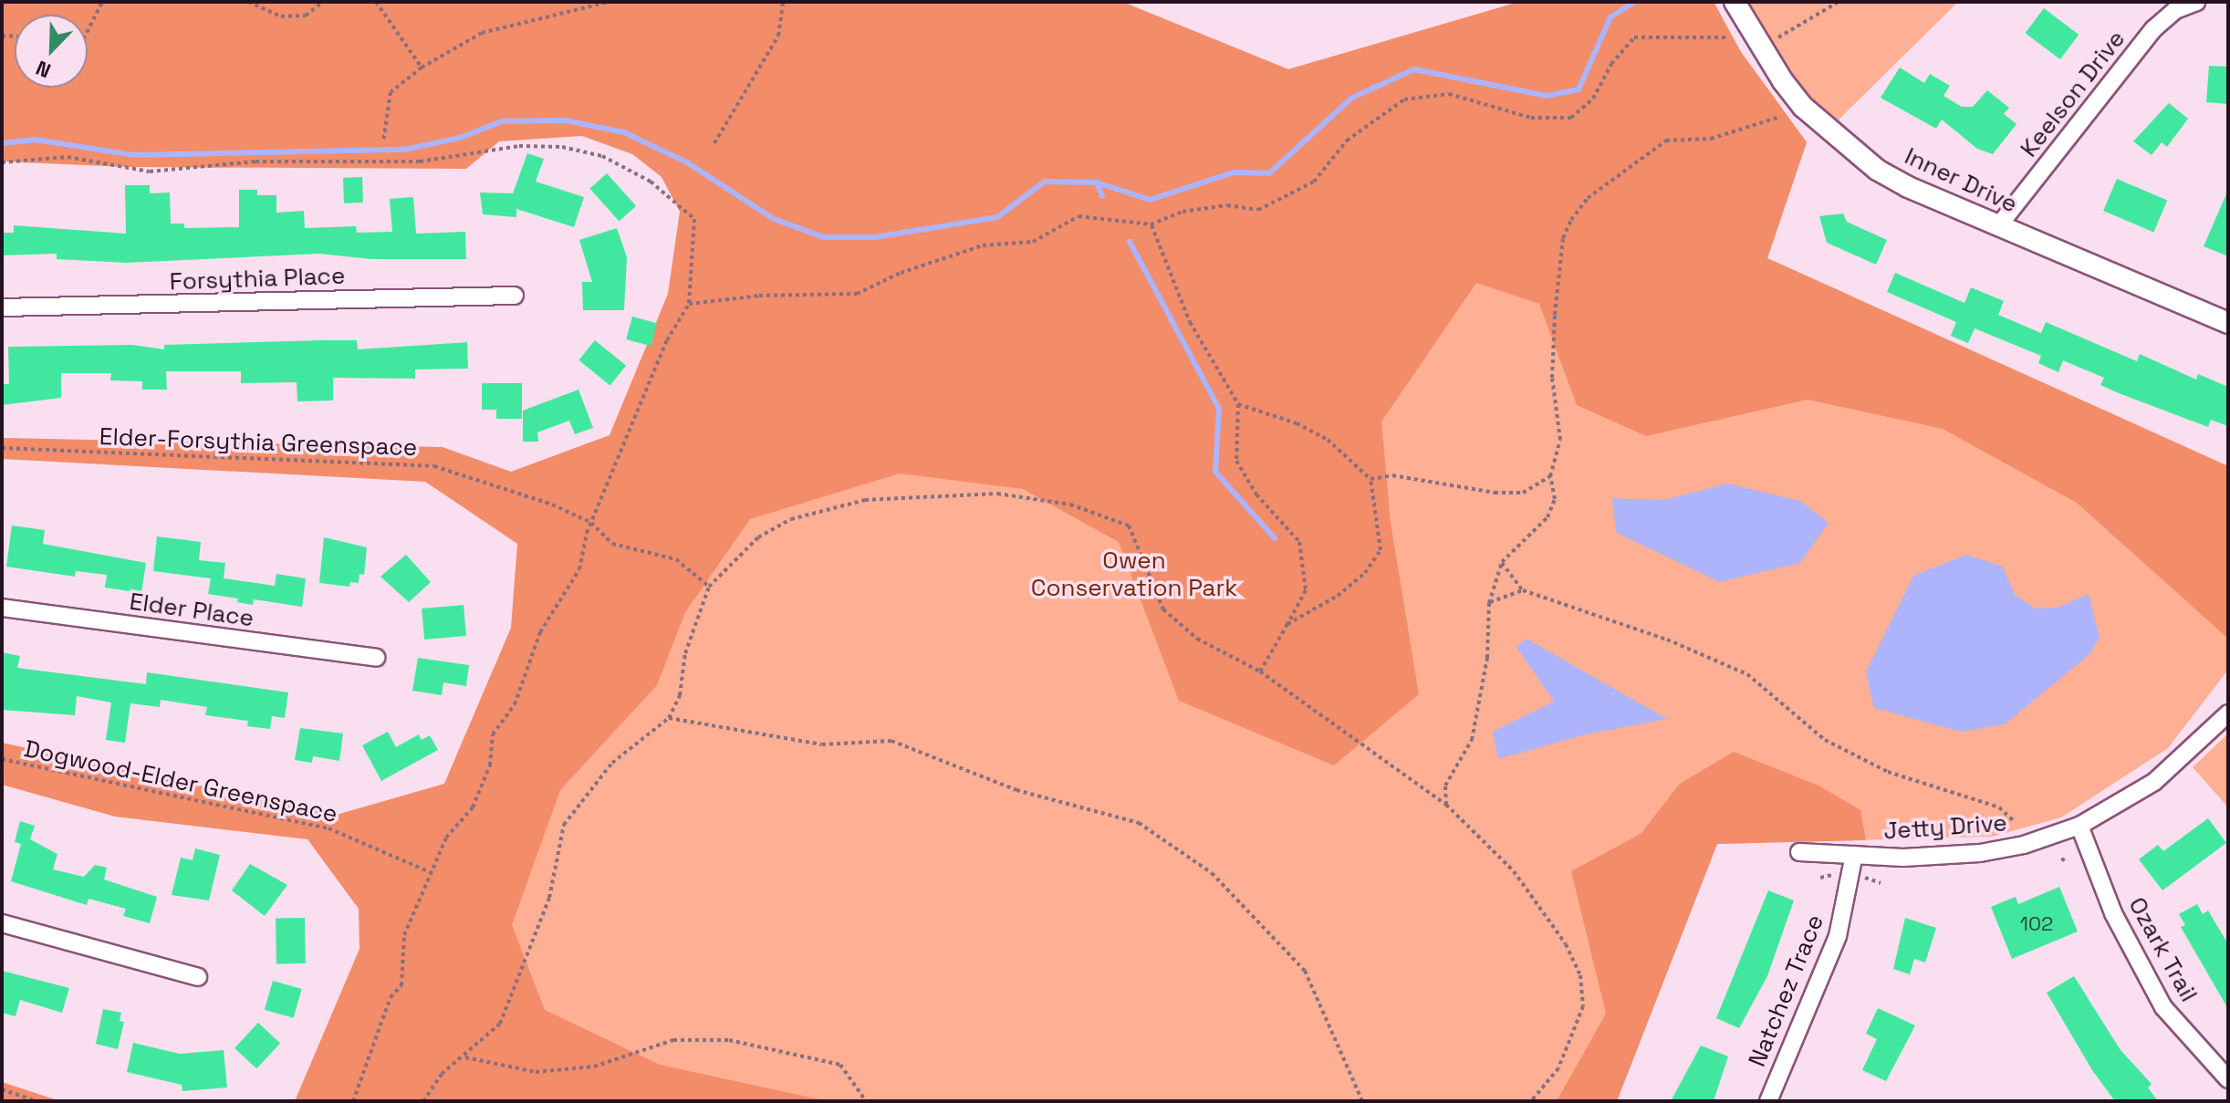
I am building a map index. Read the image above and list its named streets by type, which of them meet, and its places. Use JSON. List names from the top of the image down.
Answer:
{
  "streets": {
    "street": [
      "Keelson Drive",
      "Inner Drive",
      "Forsythia Place",
      "Elder Place",
      "Jetty Drive",
      "Ozark Trail",
      "Natchez Trace"
    ],
    "path": ["Elder-Forsythia Greenspace", "Dogwood-Elder Greenspace"]
  },
  "crossings": [
    ["Keelson Drive", "Inner Drive"],
    ["Jetty Drive", "Ozark Trail"],
    ["Jetty Drive", "Natchez Trace"]
  ],
  "parks": ["Owen Conservation Park"],
  "house_numbers": ["102"],
  "north": "bottom left"
}
